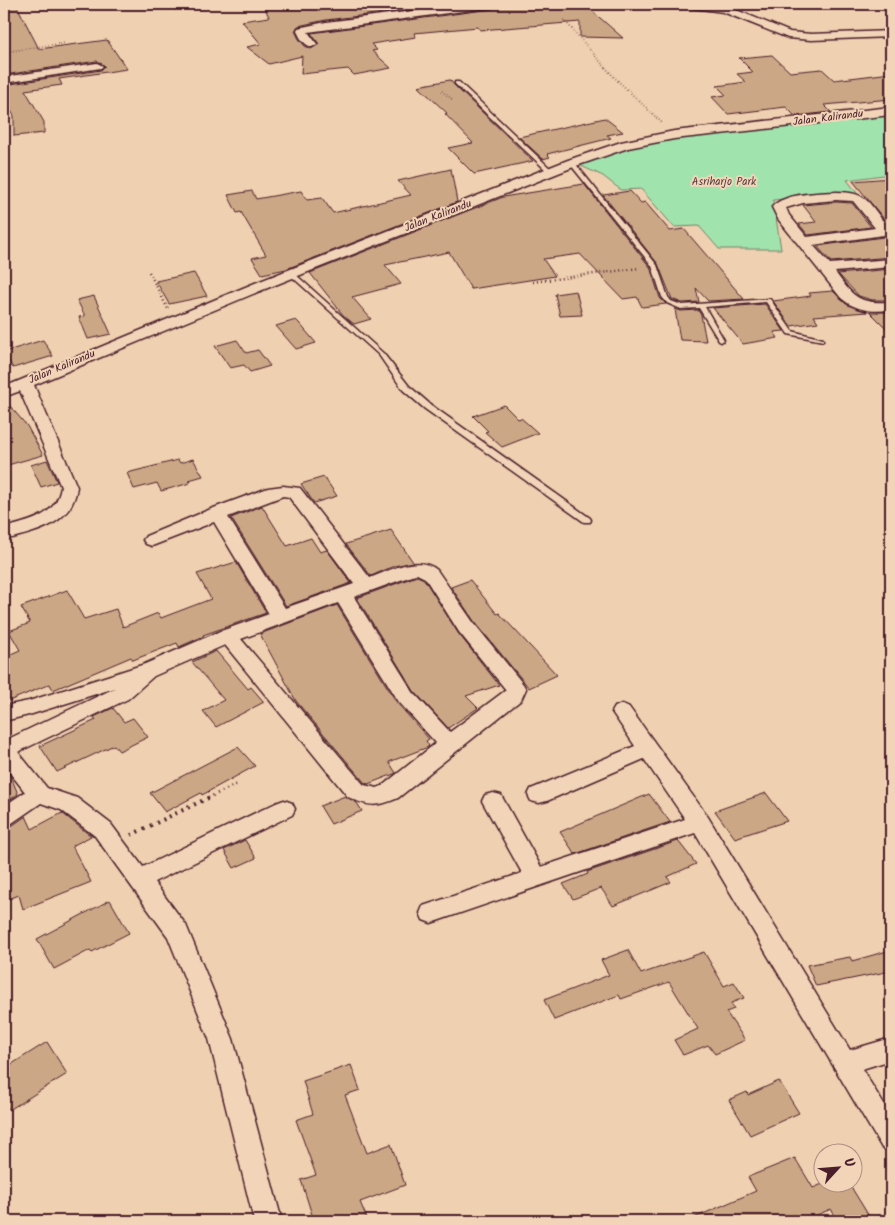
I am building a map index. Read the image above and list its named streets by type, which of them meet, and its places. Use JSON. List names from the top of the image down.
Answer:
{
  "streets": {
    "street": ["Jalan Kalirandu"]
  },
  "parks": ["Asriharjo Park"],
  "north": "top right"
}
